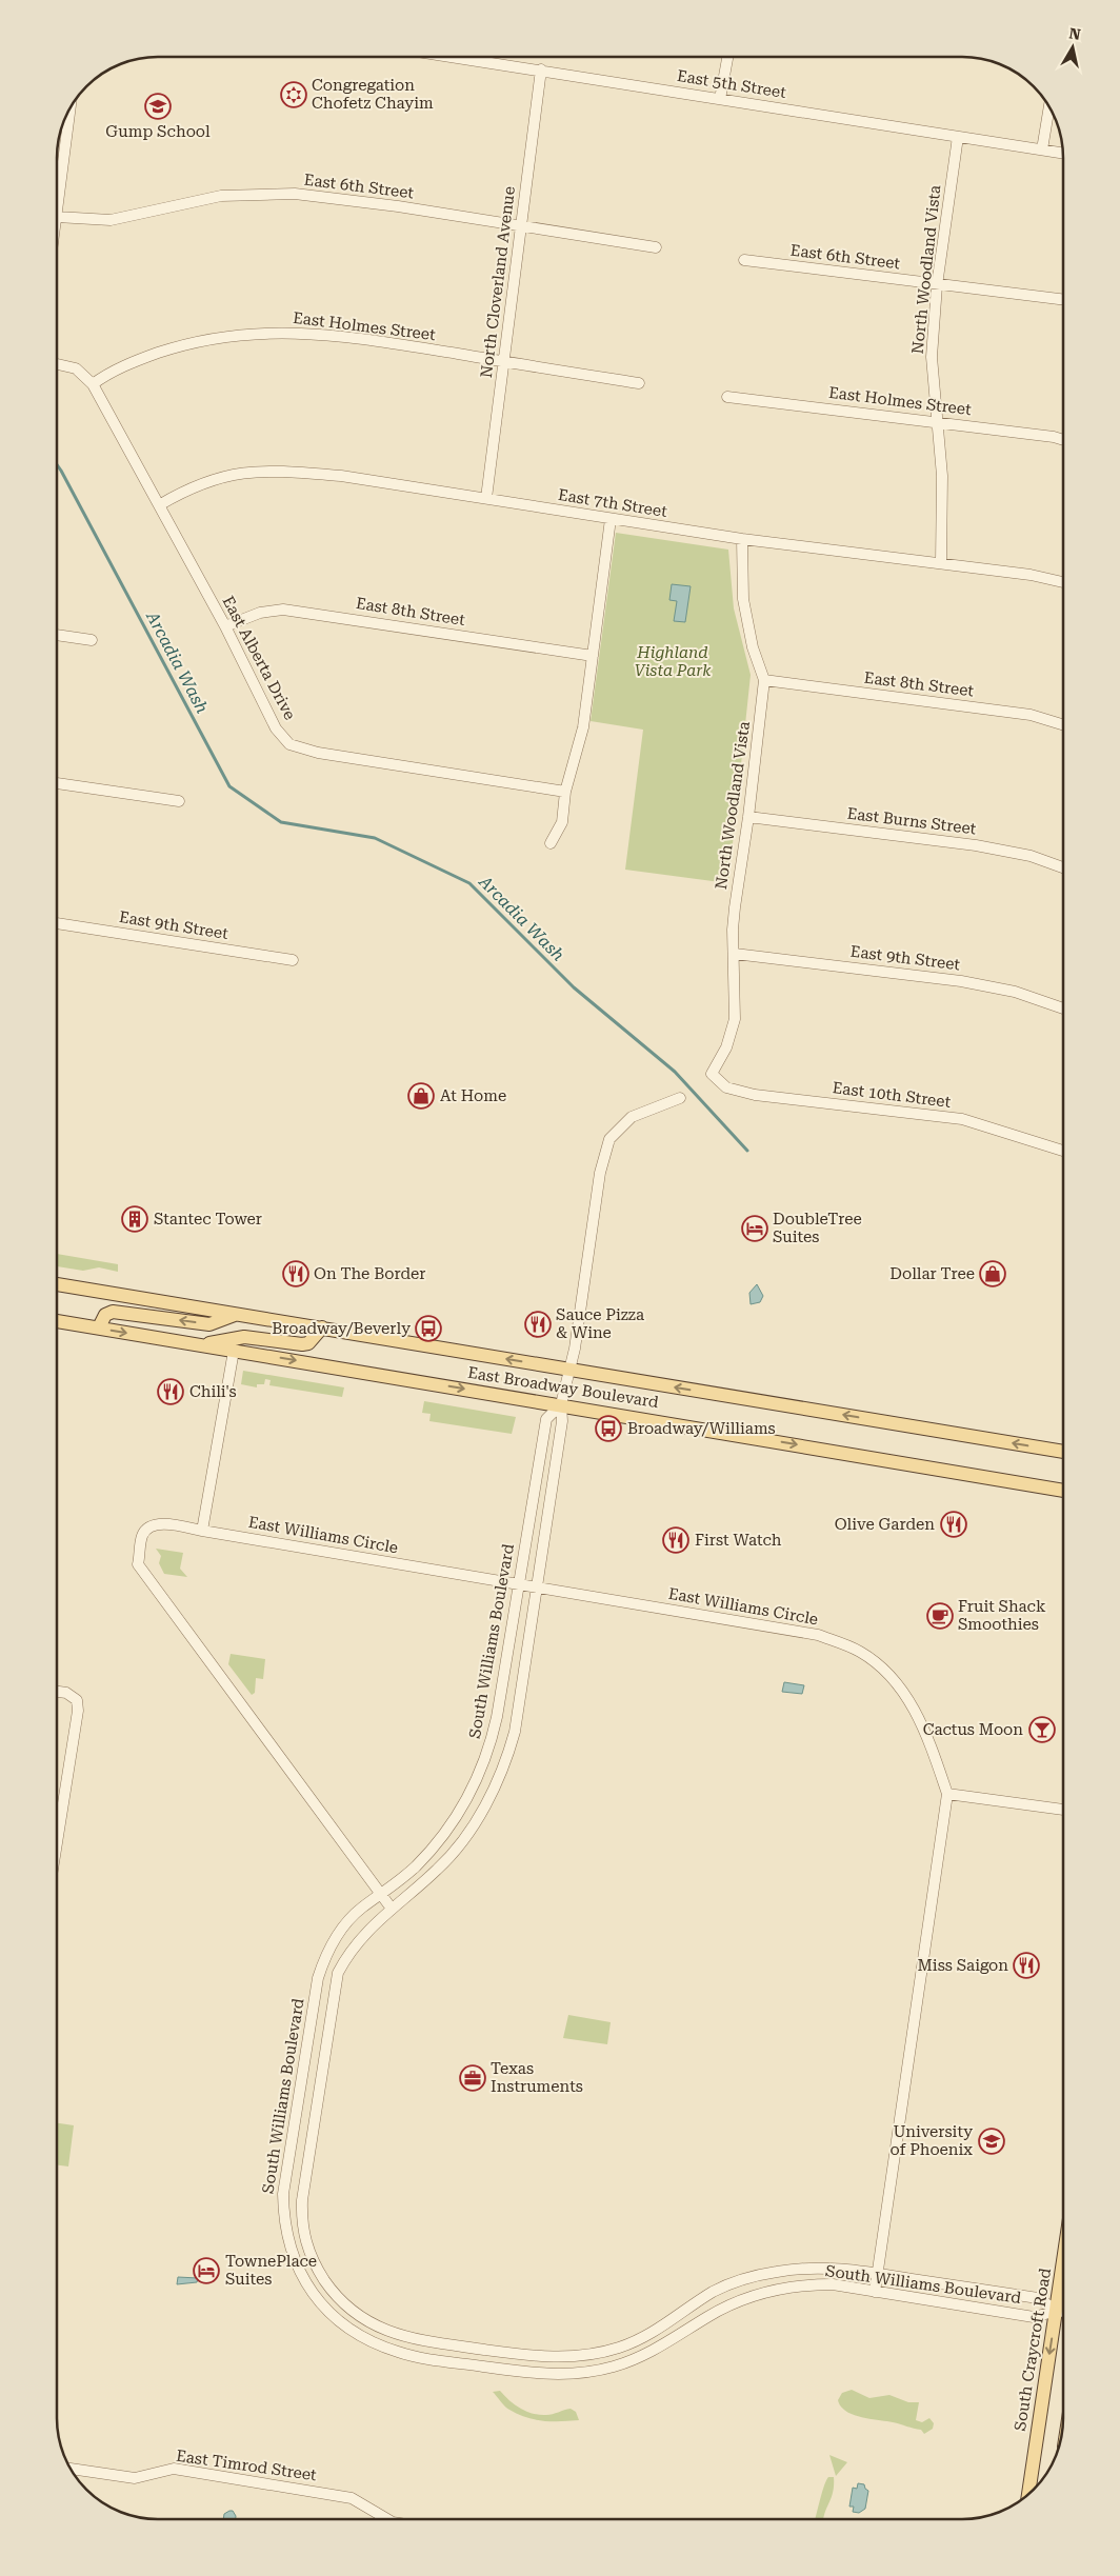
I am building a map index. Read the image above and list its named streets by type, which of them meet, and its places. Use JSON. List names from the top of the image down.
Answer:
{
  "streets": {
    "main road": ["East Broadway Boulevard", "South Craycroft Road"],
    "street": [
      "East 5th Street",
      "East 6th Street",
      "North Woodland Vista",
      "North Cloverland Avenue",
      "East Holmes Street",
      "East 7th Street",
      "East 8th Street",
      "East Alberta Drive",
      "East Burns Street",
      "East 9th Street",
      "East 10th Street",
      "East Williams Circle",
      "South Williams Boulevard",
      "East Timrod Street"
    ]
  },
  "crossings": [
    ["East 5th Street", "North Woodland Vista"],
    ["East 5th Street", "North Cloverland Avenue"],
    ["East 6th Street", "North Woodland Vista"],
    ["East 6th Street", "North Cloverland Avenue"],
    ["North Woodland Vista", "East Holmes Street"],
    ["North Woodland Vista", "East 7th Street"],
    ["North Woodland Vista", "East 8th Street"],
    ["North Woodland Vista", "East Burns Street"],
    ["North Woodland Vista", "East 9th Street"],
    ["North Woodland Vista", "East 10th Street"],
    ["North Cloverland Avenue", "East Holmes Street"],
    ["North Cloverland Avenue", "East 7th Street"],
    ["East Holmes Street", "East Alberta Drive"],
    ["East 7th Street", "East Alberta Drive"],
    ["East 8th Street", "East Alberta Drive"],
    ["East Broadway Boulevard", "South Williams Boulevard"],
    ["East Williams Circle", "South Williams Boulevard"],
    ["South Williams Boulevard", "South Craycroft Road"]
  ],
  "one_way": ["South Craycroft Road"],
  "water": ["Arcadia Wash"],
  "parks": ["Highland Vista Park"],
  "places": {
    "synagogue": ["Congregation Chofetz Chayim"],
    "school or university": ["Gump School", "University of Phoenix"],
    "shop": ["At Home", "Dollar Tree"],
    "building": ["Stantec Tower"],
    "hotel": ["DoubleTree Suites", "TownePlace Suites"],
    "restaurant": [
      "On The Border",
      "Sauce Pizza & Wine",
      "Chili's",
      "Olive Garden",
      "First Watch",
      "Miss Saigon"
    ],
    "bus stop": ["Broadway/Beverly", "Broadway/Williams"],
    "cafe": ["Fruit Shack Smoothies"],
    "bar": ["Cactus Moon"],
    "office": ["Texas Instruments"]
  },
  "north": "top"
}
